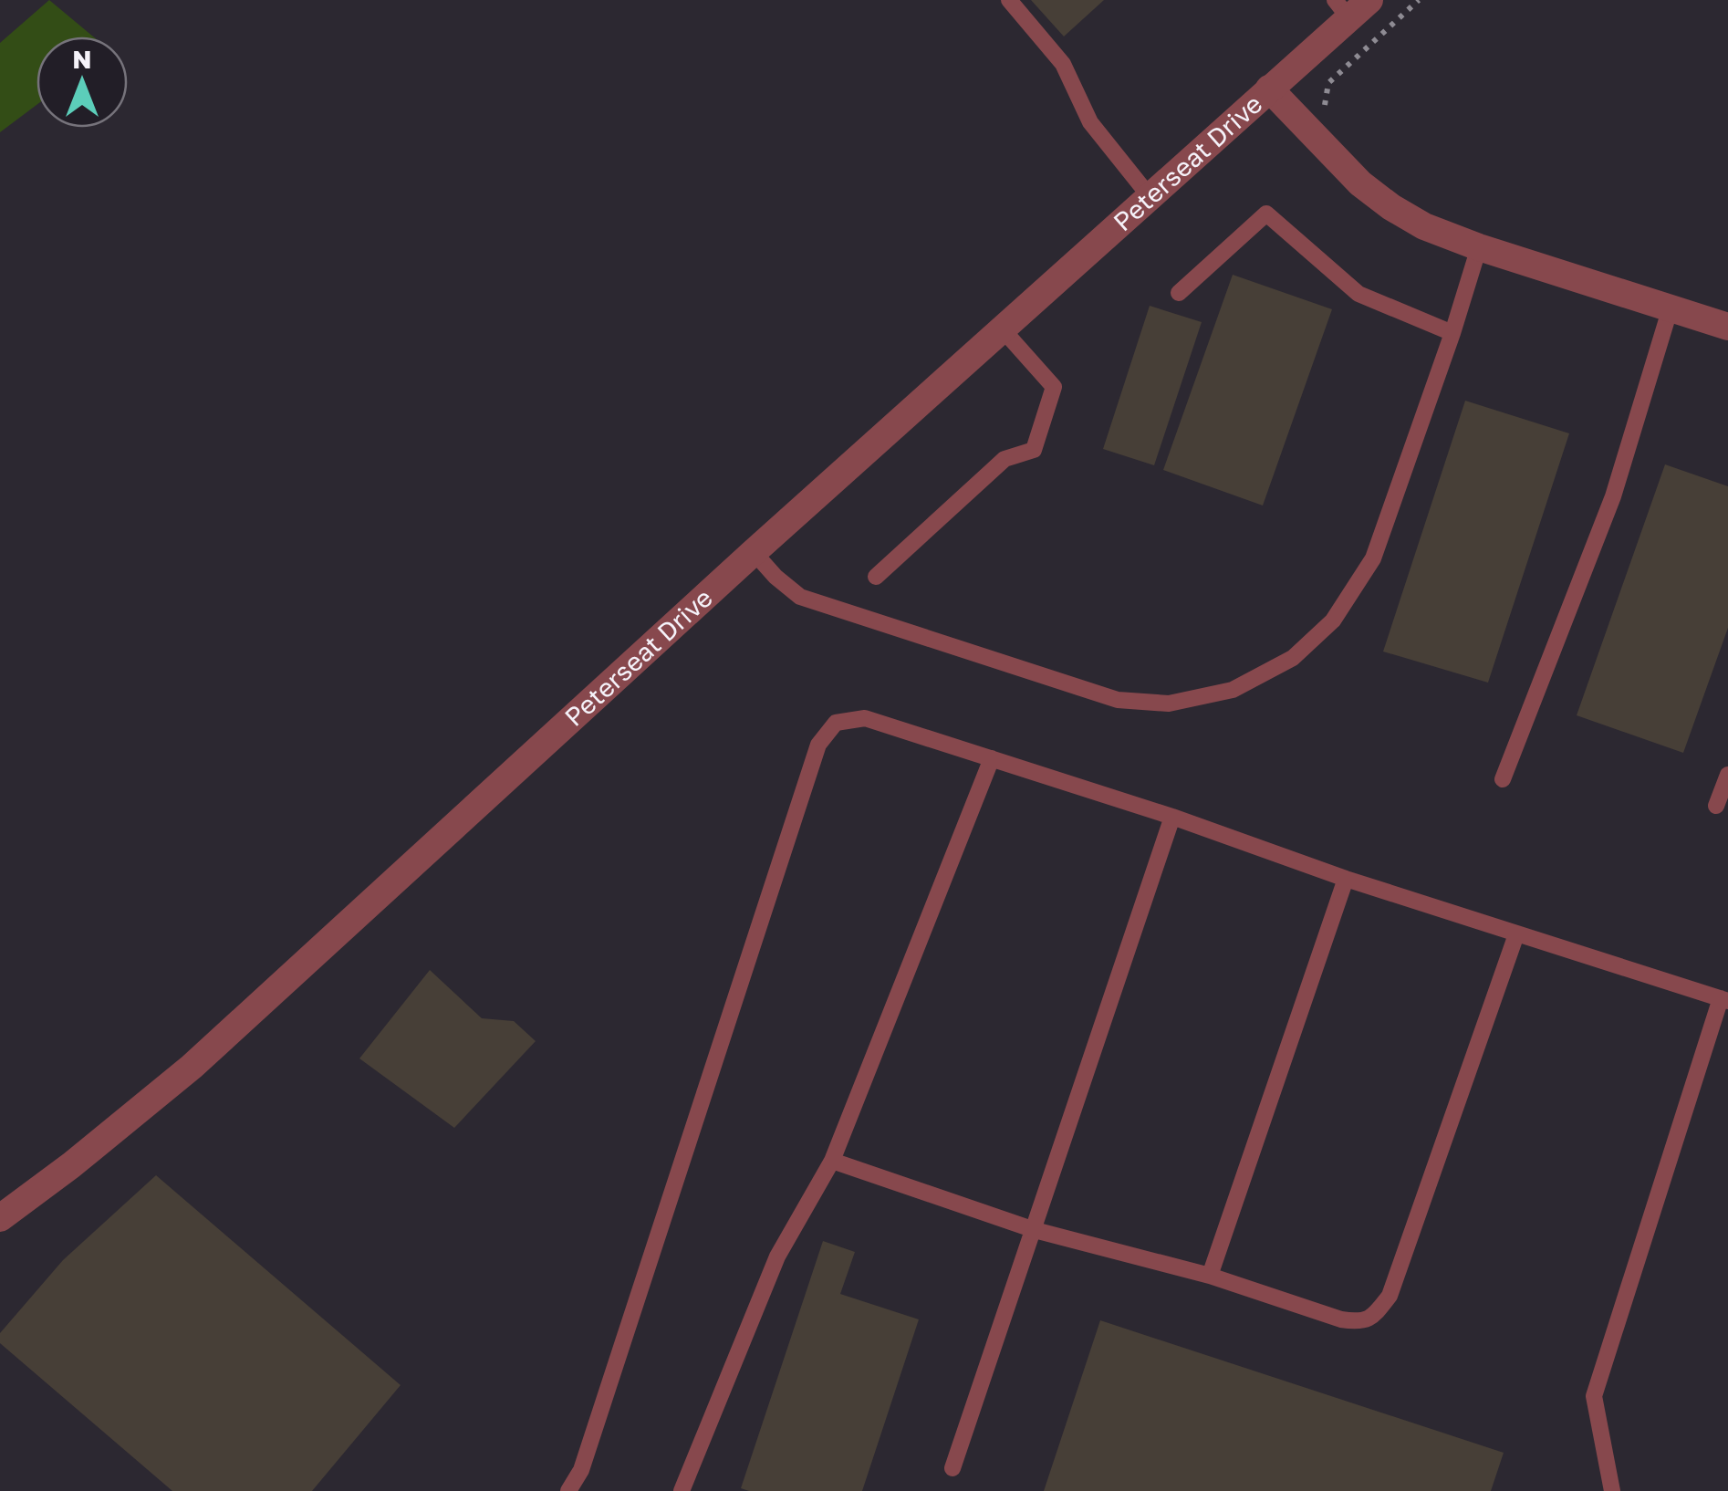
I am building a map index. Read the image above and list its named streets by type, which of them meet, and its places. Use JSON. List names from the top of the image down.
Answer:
{
  "streets": {
    "street": ["Peterseat Drive"]
  },
  "north": "top"
}
